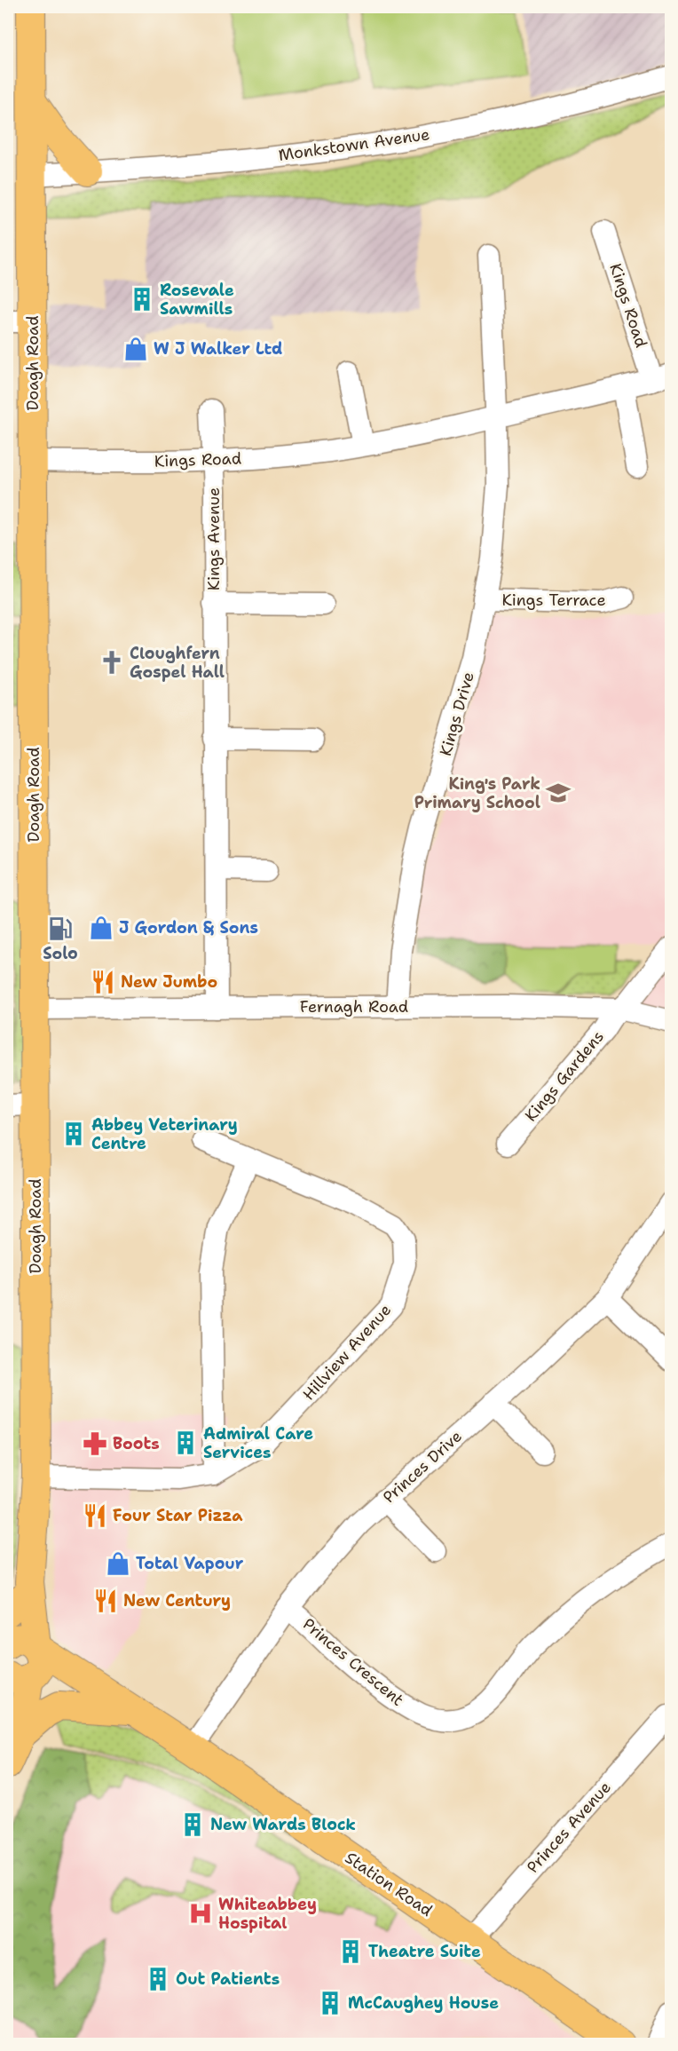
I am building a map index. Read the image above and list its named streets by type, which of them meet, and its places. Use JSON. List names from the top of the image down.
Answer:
{
  "streets": {
    "main road": ["Doagh Road", "Station Road"],
    "street": [
      "Monkstown Avenue",
      "Kings Road",
      "Kings Avenue",
      "Kings Terrace",
      "Kings Drive",
      "Fernagh Road",
      "Kings Gardens",
      "Hillview Avenue",
      "Princes Drive",
      "Princes Crescent",
      "Princes Avenue"
    ]
  },
  "crossings": [
    ["Monkstown Avenue", "Doagh Road"],
    ["Kings Road", "Doagh Road"],
    ["Kings Road", "Kings Avenue"],
    ["Kings Road", "Kings Drive"],
    ["Doagh Road", "Fernagh Road"],
    ["Doagh Road", "Hillview Avenue"],
    ["Doagh Road", "Station Road"],
    ["Kings Avenue", "Fernagh Road"],
    ["Kings Terrace", "Kings Drive"],
    ["Kings Drive", "Fernagh Road"],
    ["Fernagh Road", "Kings Gardens"],
    ["Princes Drive", "Princes Crescent"],
    ["Princes Drive", "Station Road"],
    ["Princes Avenue", "Station Road"]
  ],
  "places": {
    "building": [
      "Rosevale Sawmills",
      "Abbey Veterinary Centre",
      "Admiral Care Services",
      "New Wards Block",
      "Theatre Suite",
      "Out Patients",
      "McCaughey House"
    ],
    "shop": ["W J Walker Ltd", "J Gordon & Sons", "Total Vapour"],
    "church": ["Cloughfern Gospel Hall"],
    "school or university": ["King's Park Primary School"],
    "fuel station": ["Solo"],
    "restaurant": ["New Jumbo", "Four Star Pizza", "New Century"],
    "pharmacy": ["Boots"],
    "hospital": ["Whiteabbey Hospital"]
  }
}
